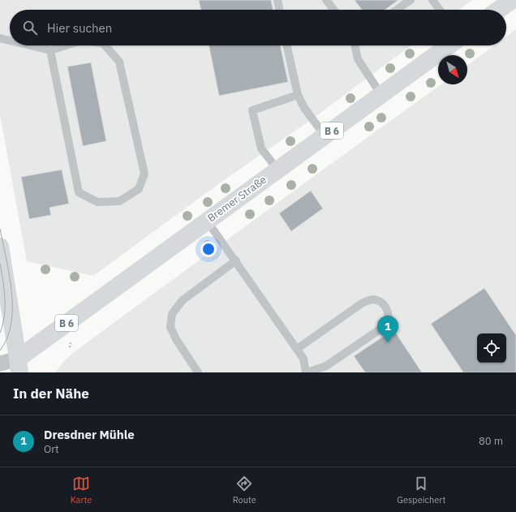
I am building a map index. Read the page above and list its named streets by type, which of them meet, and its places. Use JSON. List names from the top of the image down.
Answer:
{
  "streets": {
    "main road": ["B 6", "Bremer Straße"]
  },
  "north": "bottom right",
  "page": {
    "search": "Hier suchen",
    "pins": "1",
    "heading": "In der Nähe",
    "list": [
      {
        "mark": "1",
        "name": "Dresdner Mühle",
        "note": "Ort",
        "value": "80 m"
      }
    ],
    "nav": ["Karte", "Route", "Gespeichert"]
  }
}
